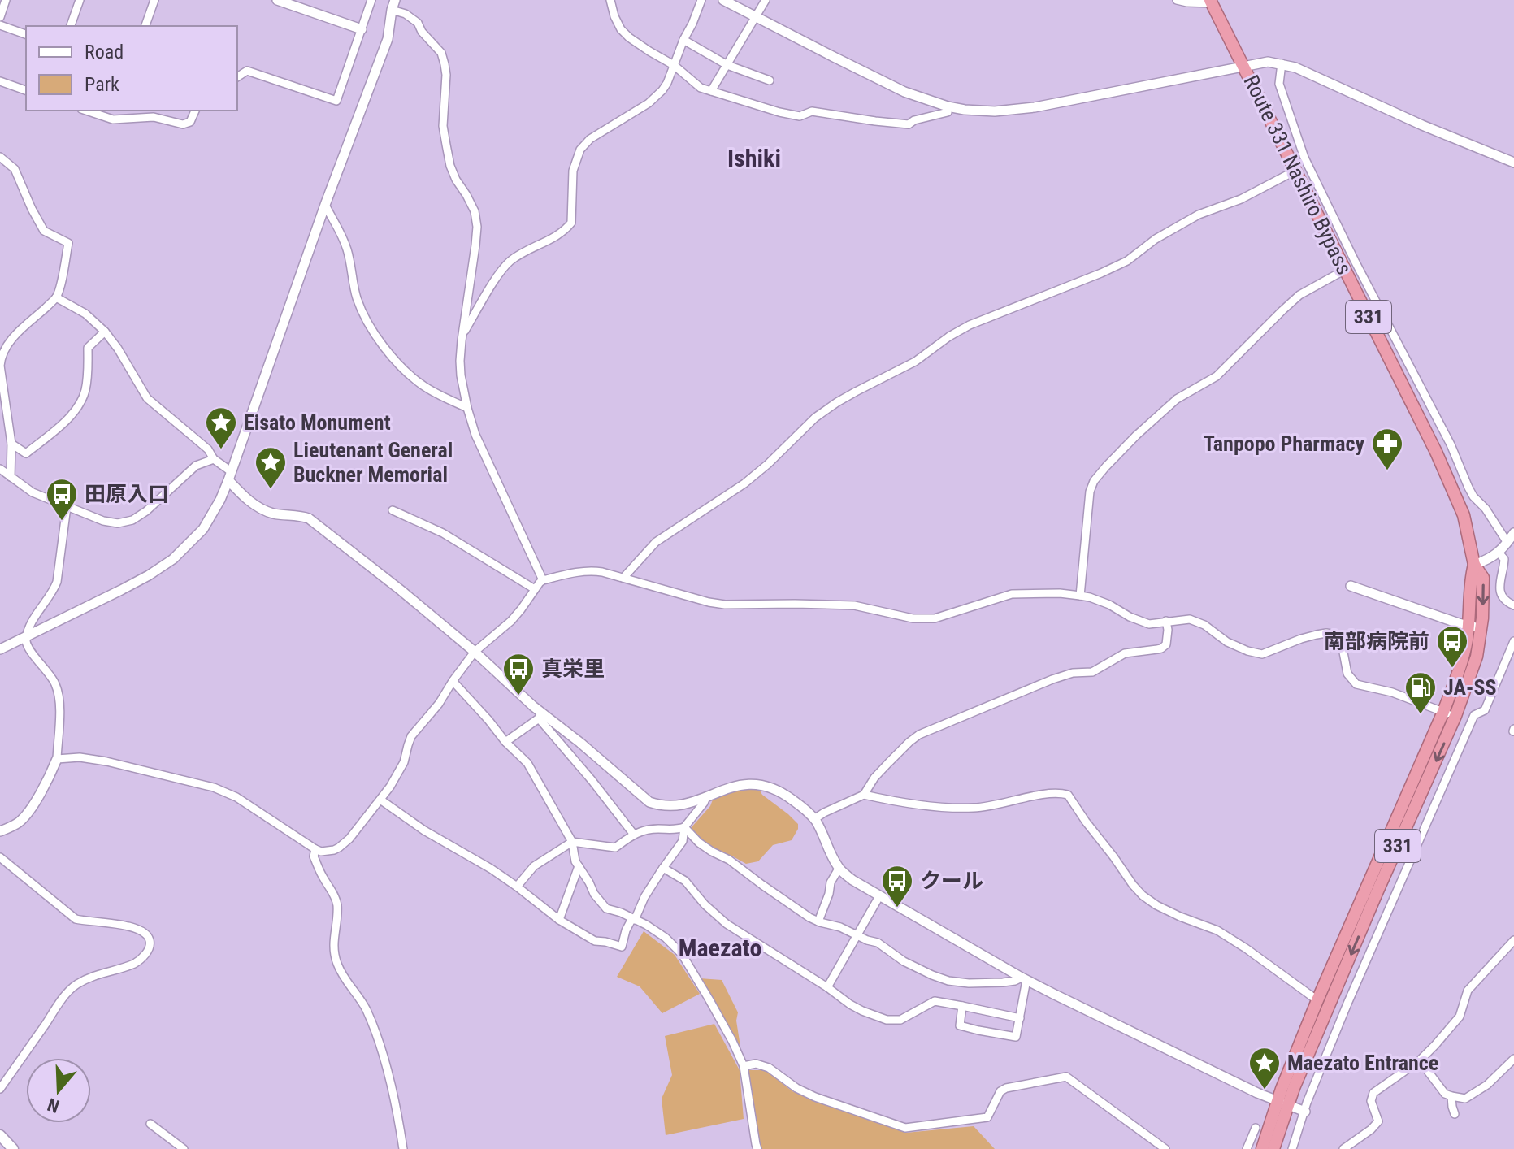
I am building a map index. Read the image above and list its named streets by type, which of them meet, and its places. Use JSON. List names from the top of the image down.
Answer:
{
  "streets": {
    "highway": ["Route 331 Nashiro Bypass", "331"]
  },
  "crossings": [
    ["Route 331 Nashiro Bypass", "331"]
  ],
  "districts": ["Ishiki", "Maezato"],
  "places": {
    "place": ["Eisato Monument", "Lieutenant General Buckner Memorial", "Maezato Entrance"],
    "pharmacy": ["Tanpopo Pharmacy"],
    "bus stop": [
      "田原入口",
      "南部病院前",
      "真栄里",
      "クール"
    ],
    "fuel station": ["JA-SS"]
  },
  "legend": ["Road", "Park"],
  "north": "bottom"
}
